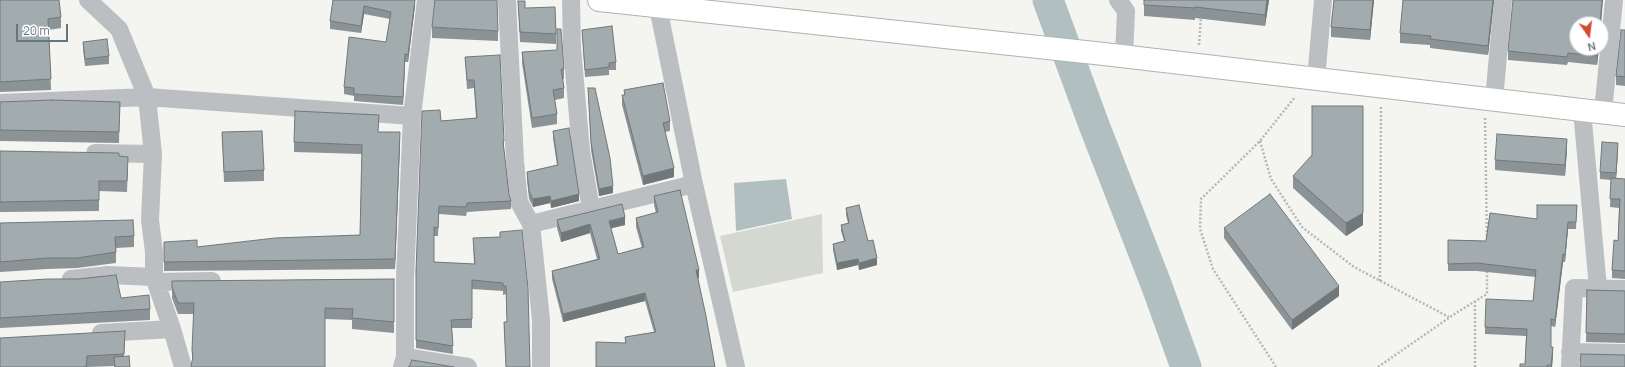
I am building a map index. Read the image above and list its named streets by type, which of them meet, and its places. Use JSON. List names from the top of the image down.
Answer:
{
  "scale_bar": "20 m",
  "north": "bottom"
}
